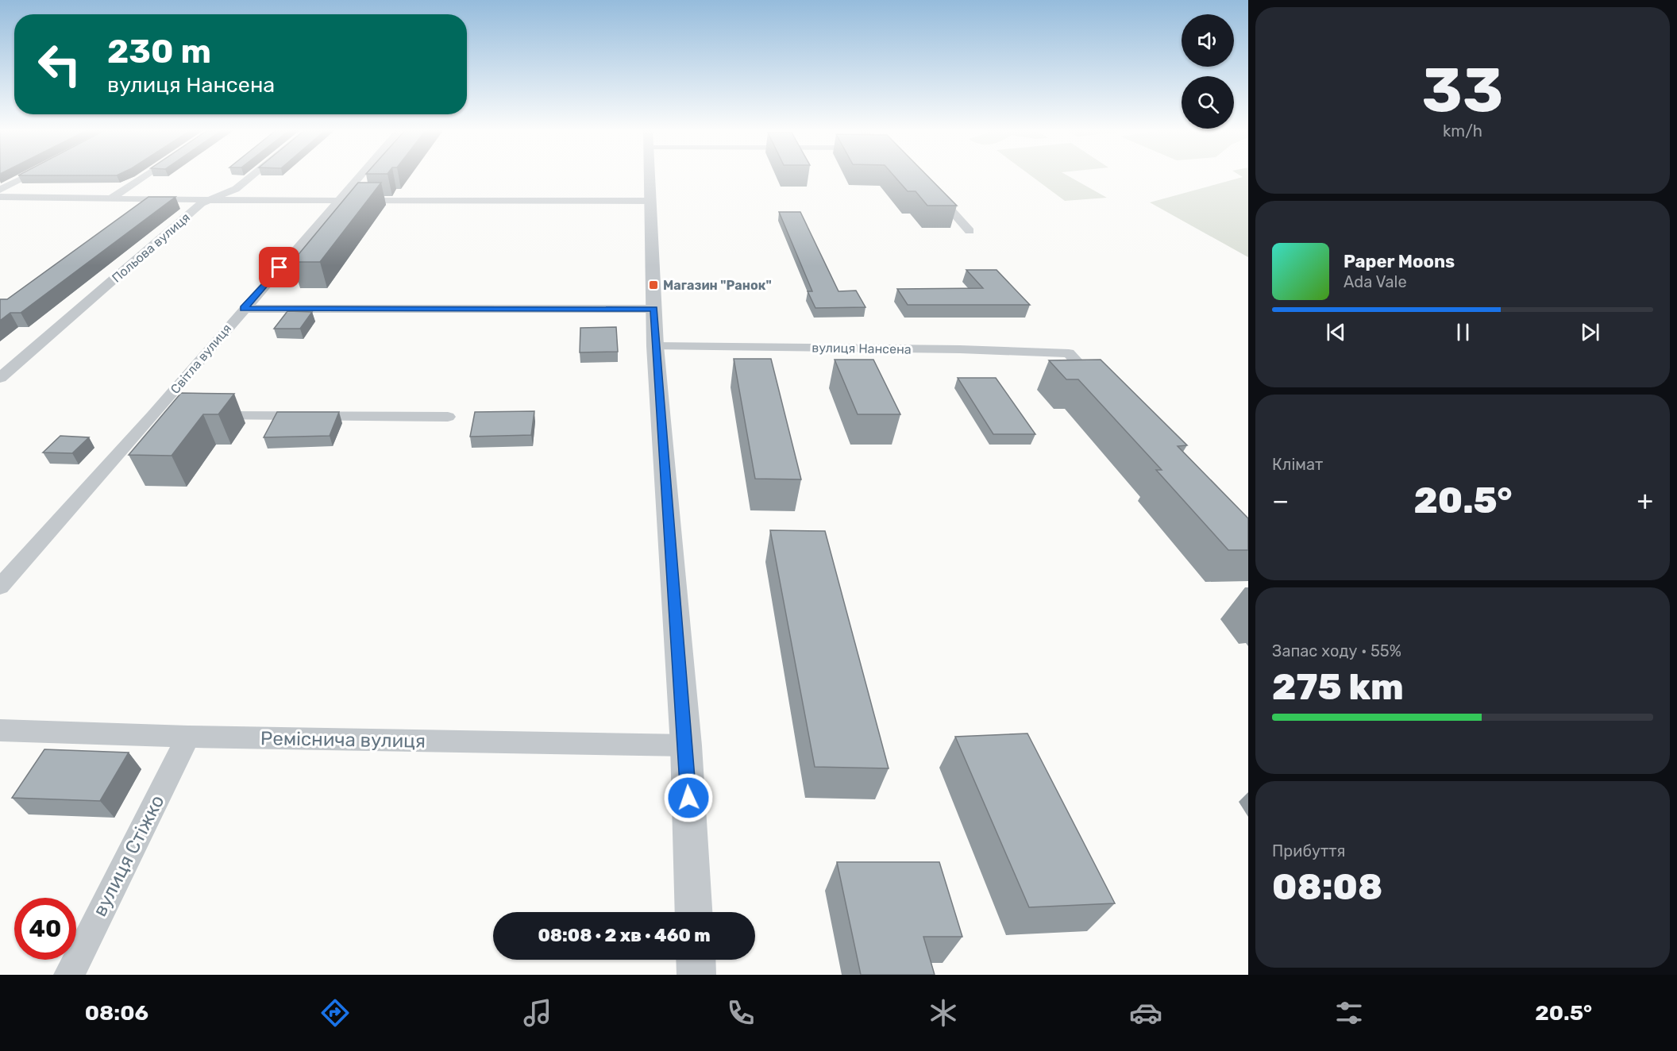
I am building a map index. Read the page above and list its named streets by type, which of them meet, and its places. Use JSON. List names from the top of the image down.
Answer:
{
  "streets": {
    "street": [
      "Польова вулиця",
      "вулиця Нансена",
      "Світла вулиця",
      "Реміснича вулиця",
      "вулиця Стіжко"
    ]
  },
  "crossings": [
    ["Реміснича вулиця", "вулиця Стіжко"]
  ],
  "places": {
    "transit": ["Магазин \"Ранок\""]
  },
  "page": {
    "tile": [
      ["33", "km/h"],
      "Клімат",
      ["Запас ходу · 55%", "275 km"],
      ["Прибуття", "08:08"]
    ],
    "turn": ["230 m", "вулиця Нансена"],
    "song": ["Paper Moons", "Ada Vale"],
    "heat": ["−", "20.5°", "+"],
    "limit": "40",
    "trip": "08:08 · 2 хв · 460 m",
    "tabs": ["08:06", "20.5°"]
  }
}
